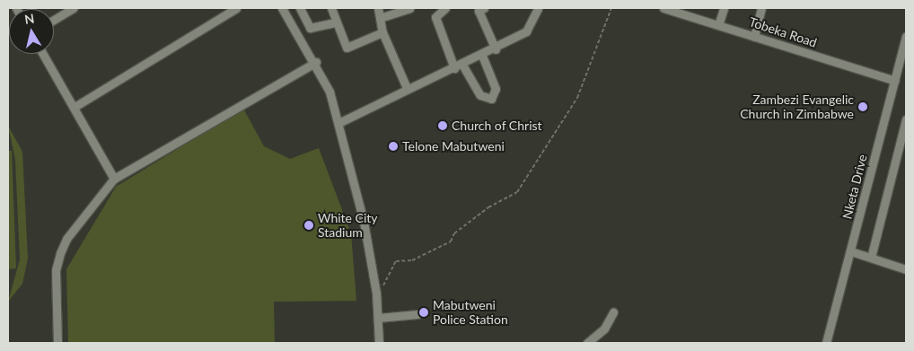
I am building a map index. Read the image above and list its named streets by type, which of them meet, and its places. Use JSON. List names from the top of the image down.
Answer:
{
  "streets": {
    "street": ["Tobeka Road", "Nketa Drive"]
  },
  "crossings": [
    ["Tobeka Road", "Nketa Drive"]
  ],
  "places": [
    "Zambezi Evangelic Church in Zimbabwe",
    "Church of Christ",
    "Telone Mabutweni",
    "White City Stadium",
    "Mabutweni Police Station"
  ],
  "north": "top"
}
